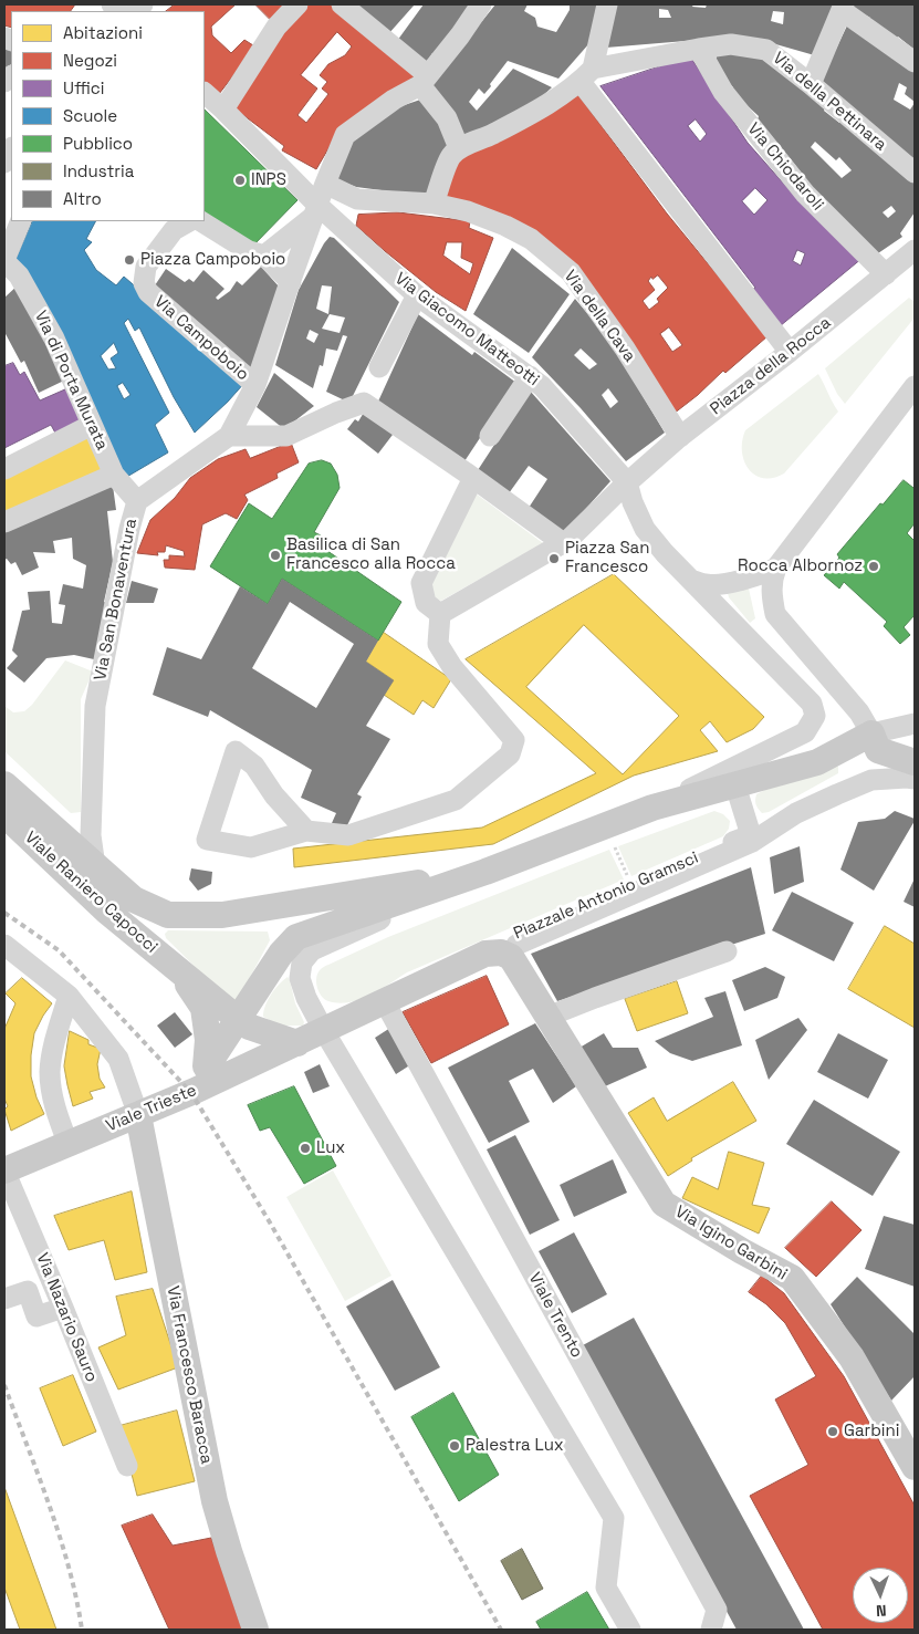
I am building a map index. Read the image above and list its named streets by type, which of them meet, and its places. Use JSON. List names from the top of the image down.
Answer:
{
  "streets": {
    "main road": [
      "Viale Raniero Capocci",
      "Piazzale Antonio Gramsci",
      "Viale Trieste",
      "Via Igino Garbini",
      "Via Francesco Baracca"
    ],
    "street": [
      "Via della Pettinara",
      "Via Chiodaroli",
      "Via della Cava",
      "Via Giacomo Matteotti",
      "Via Campoboio",
      "Piazza della Rocca",
      "Via di Porta Murata",
      "Via San Bonaventura",
      "Viale Trento",
      "Via Nazario Sauro"
    ]
  },
  "crossings": [
    ["Via della Pettinara", "Via Chiodaroli"],
    ["Via Chiodaroli", "Piazza della Rocca"],
    ["Via della Cava", "Piazza della Rocca"],
    ["Via Giacomo Matteotti", "Piazza della Rocca"],
    ["Via Giacomo Matteotti", "Via San Bonaventura"],
    ["Via Campoboio", "Via San Bonaventura"],
    ["Via di Porta Murata", "Via San Bonaventura"],
    ["Via San Bonaventura", "Viale Raniero Capocci"],
    ["Piazzale Antonio Gramsci", "Viale Trieste"],
    ["Piazzale Antonio Gramsci", "Via Igino Garbini"],
    ["Piazzale Antonio Gramsci", "Viale Trento"],
    ["Viale Trieste", "Via Nazario Sauro"],
    ["Viale Trieste", "Via Francesco Baracca"]
  ],
  "places": [
    "INPS",
    "Piazza Campoboio",
    "Basilica di San Francesco alla Rocca",
    "Piazza San Francesco",
    "Rocca Albornoz",
    "Lux",
    "Garbini",
    "Palestra Lux"
  ],
  "legend": [
    "Abitazioni",
    "Negozi",
    "Uffici",
    "Scuole",
    "Pubblico",
    "Industria",
    "Altro"
  ],
  "north": "bottom"
}
